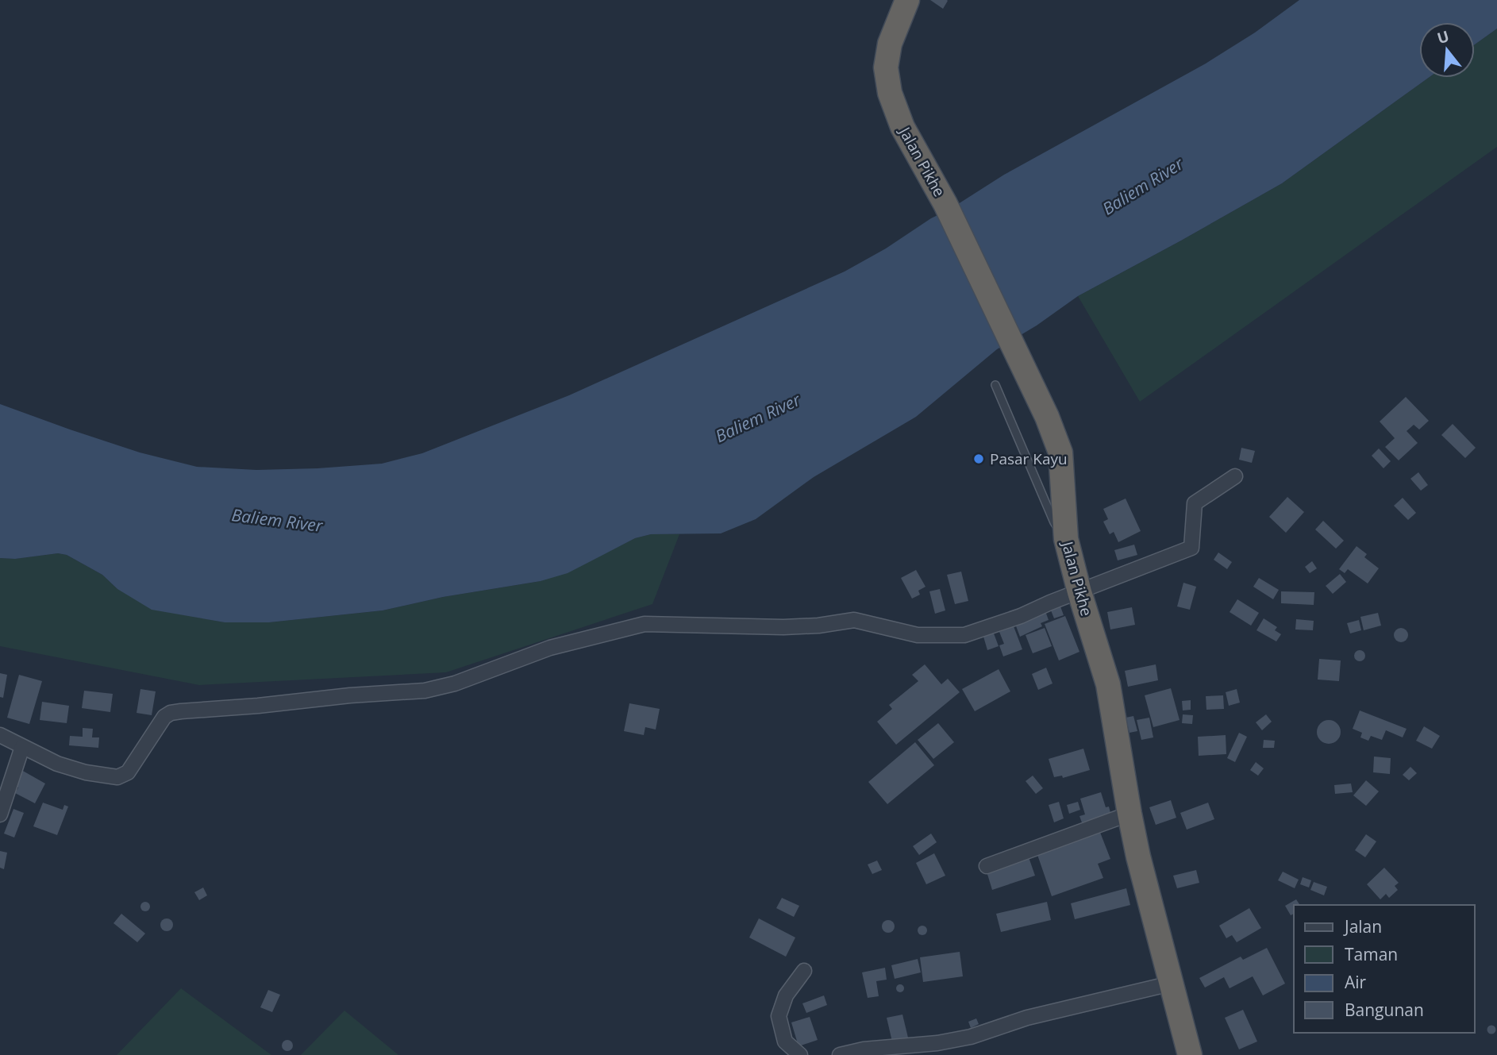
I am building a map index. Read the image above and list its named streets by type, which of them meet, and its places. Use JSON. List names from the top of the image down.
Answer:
{
  "streets": {
    "highway": ["Jalan Pikhe"]
  },
  "water": ["Baliem River"],
  "places": ["Pasar Kayu"],
  "legend": [
    "Jalan",
    "Taman",
    "Air",
    "Bangunan"
  ],
  "north": "top"
}
